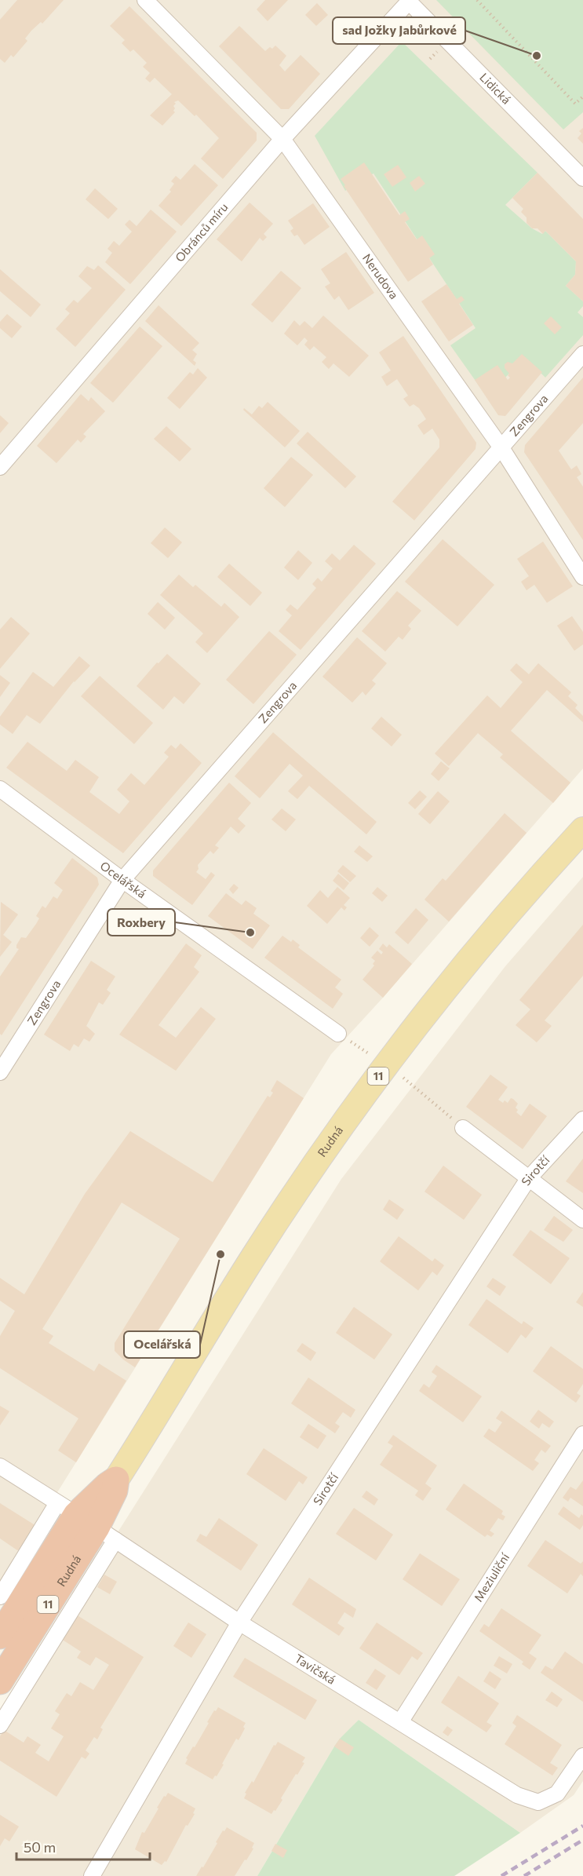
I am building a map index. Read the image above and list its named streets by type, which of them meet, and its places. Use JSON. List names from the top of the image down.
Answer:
{
  "streets": {
    "highway": ["11", "Rudná"],
    "street": [
      "Lidická",
      "Obránců míru",
      "Nerudova",
      "Zengrova",
      "Ocelářská",
      "Sirotčí",
      "Meziuliční",
      "Tavičská"
    ]
  },
  "crossings": [
    ["Lidická", "Obránců míru"],
    ["Obránců míru", "Nerudova"],
    ["Nerudova", "Zengrova"],
    ["Zengrova", "Ocelářská"],
    ["Rudná", "Tavičská"],
    ["Sirotčí", "Tavičská"],
    ["Meziuliční", "Tavičská"]
  ],
  "places": ["sad Jožky Jabůrkové", "Roxbery", "Ocelářská"],
  "scale_bar": "50 m"
}
